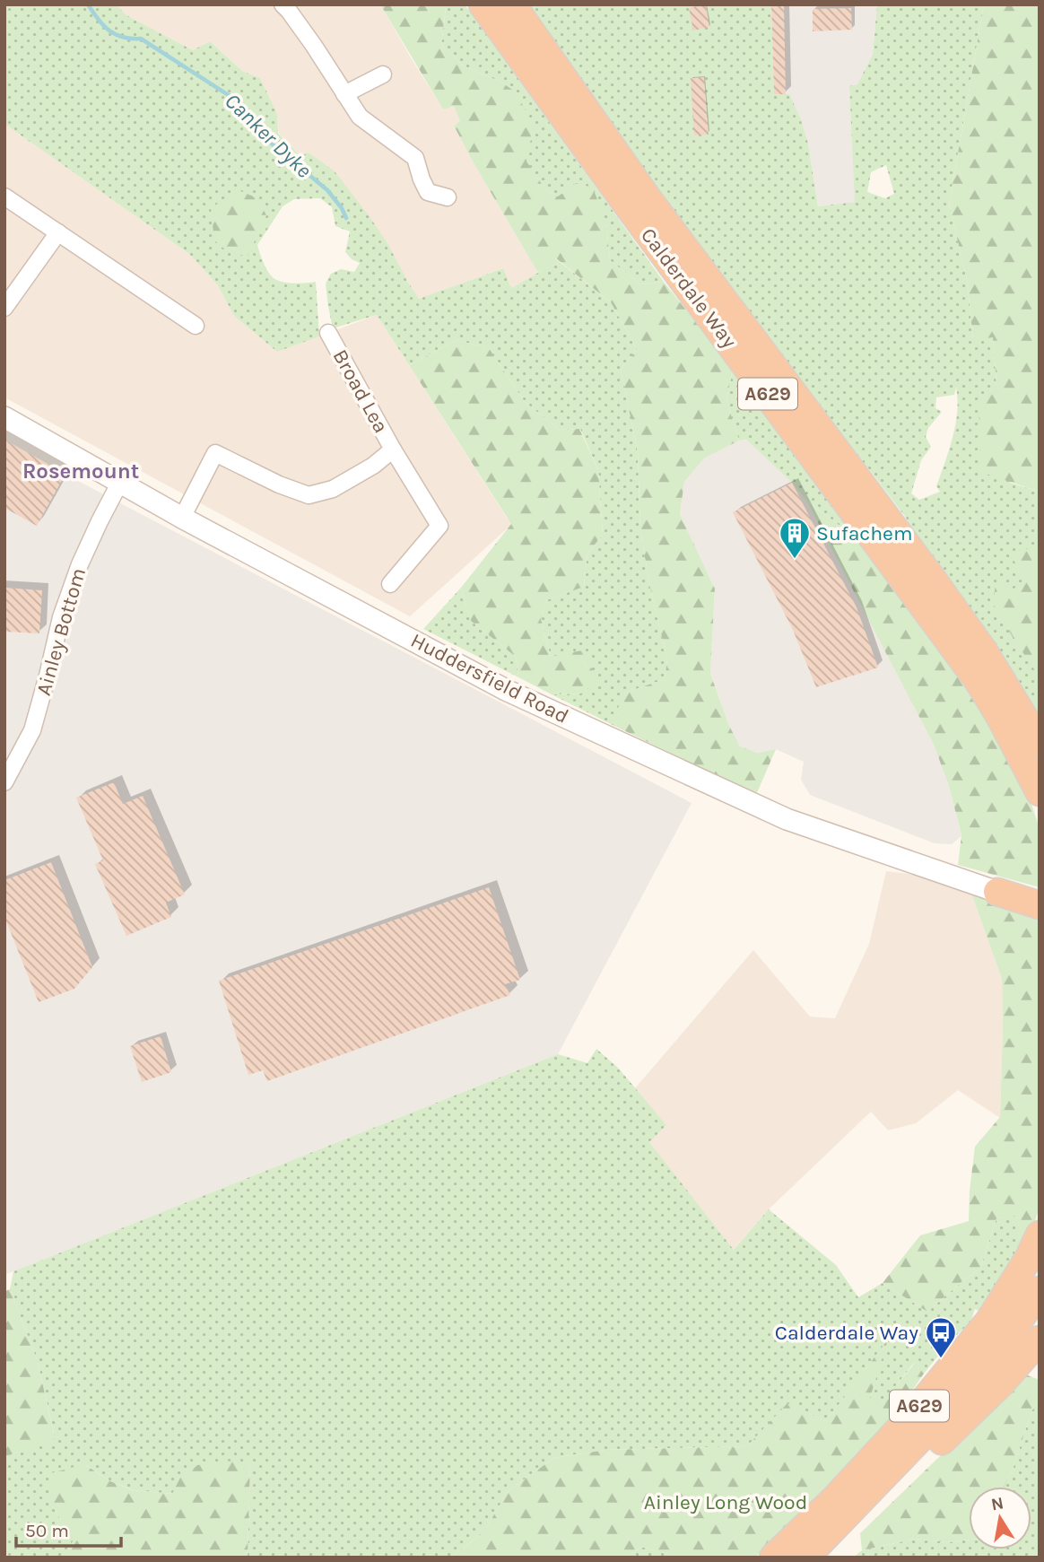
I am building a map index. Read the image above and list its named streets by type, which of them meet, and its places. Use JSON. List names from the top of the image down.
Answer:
{
  "streets": {
    "highway": ["Calderdale Way", "A629"],
    "street": ["Broad Lea", "Ainley Bottom", "Huddersfield Road"]
  },
  "crossings": [
    ["Broad Lea", "Huddersfield Road"],
    ["Ainley Bottom", "Huddersfield Road"]
  ],
  "districts": ["Rosemount"],
  "water": ["Canker Dyke"],
  "parks": ["Ainley Long Wood"],
  "places": {
    "building": ["Sufachem"],
    "bus stop": ["Calderdale Way"]
  },
  "scale_bar": "50 m",
  "north": "top"
}
